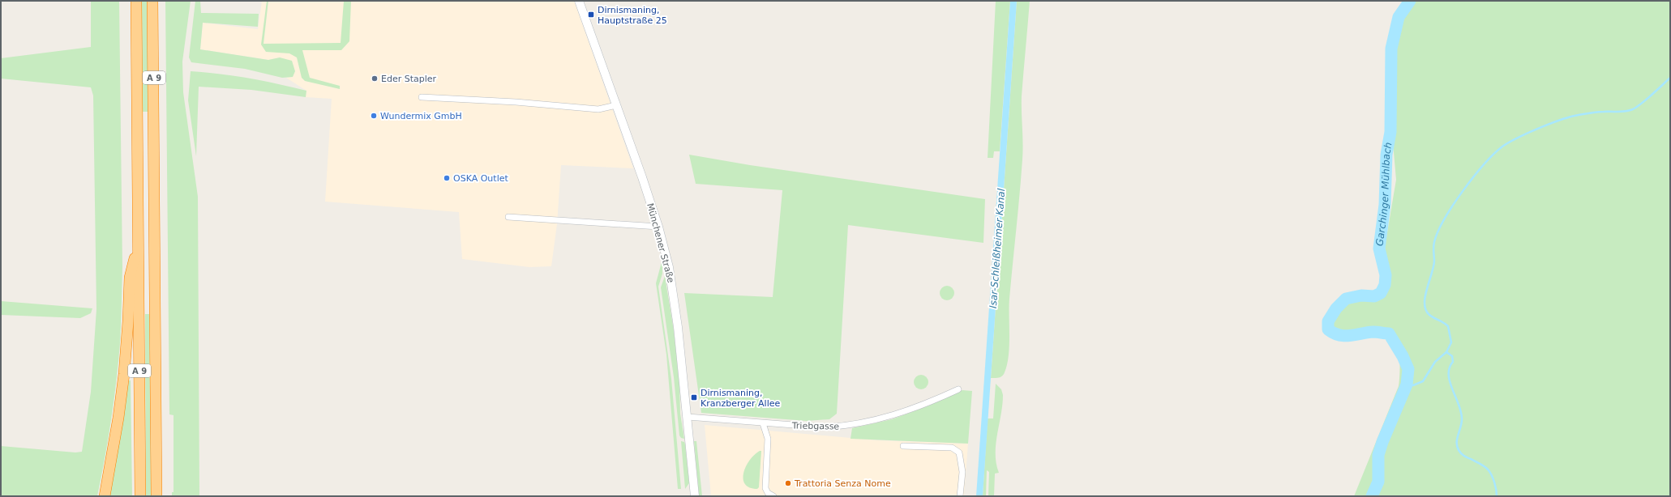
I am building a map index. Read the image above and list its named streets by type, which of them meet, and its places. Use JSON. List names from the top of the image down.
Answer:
{
  "streets": {
    "highway": ["A 9"],
    "main road": ["Münchener Straße"],
    "street": ["Triebgasse"]
  },
  "crossings": [
    ["Münchener Straße", "Triebgasse"]
  ],
  "water": ["Garchinger Mühlbach", "Isar-Schleißheimer Kanal"],
  "places": {
    "transit": ["Dirnismaning, Hauptstraße 25", "Dirnismaning, Kranzberger Allee"],
    "other": [
      "Eder Stapler",
      "Wundermix GmbH",
      "OSKA Outlet",
      "Trattoria Senza Nome"
    ]
  }
}
